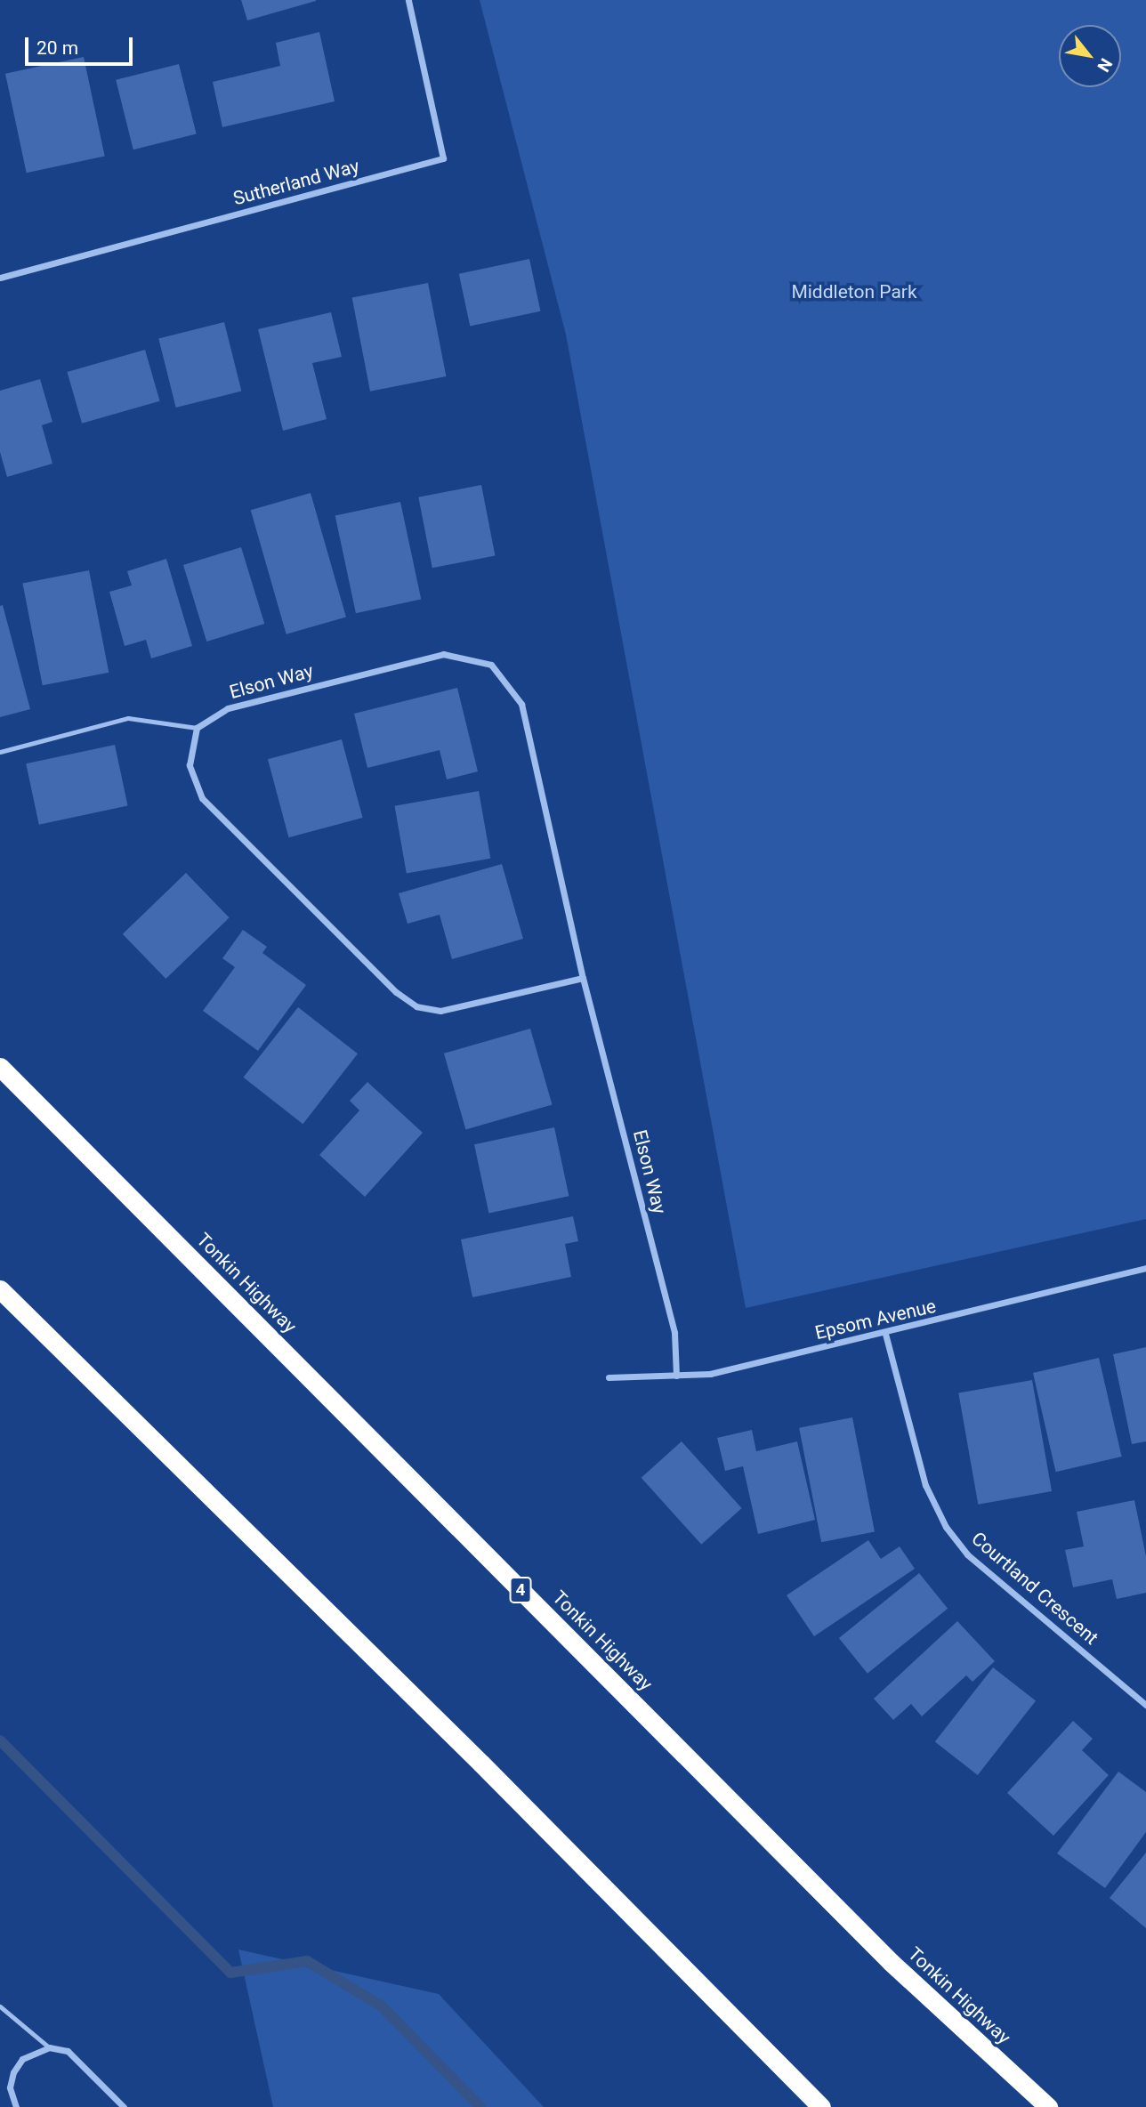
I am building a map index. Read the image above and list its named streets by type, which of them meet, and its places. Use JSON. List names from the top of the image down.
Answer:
{
  "streets": {
    "highway": ["Tonkin Highway", "4"],
    "street": [
      "Sutherland Way",
      "Elson Way",
      "Epsom Avenue",
      "Courtland Crescent"
    ]
  },
  "crossings": [
    ["Elson Way", "Epsom Avenue"],
    ["Epsom Avenue", "Courtland Crescent"]
  ],
  "parks": ["Middleton Park"],
  "scale_bar": "20 m",
  "north": "bottom right"
}
